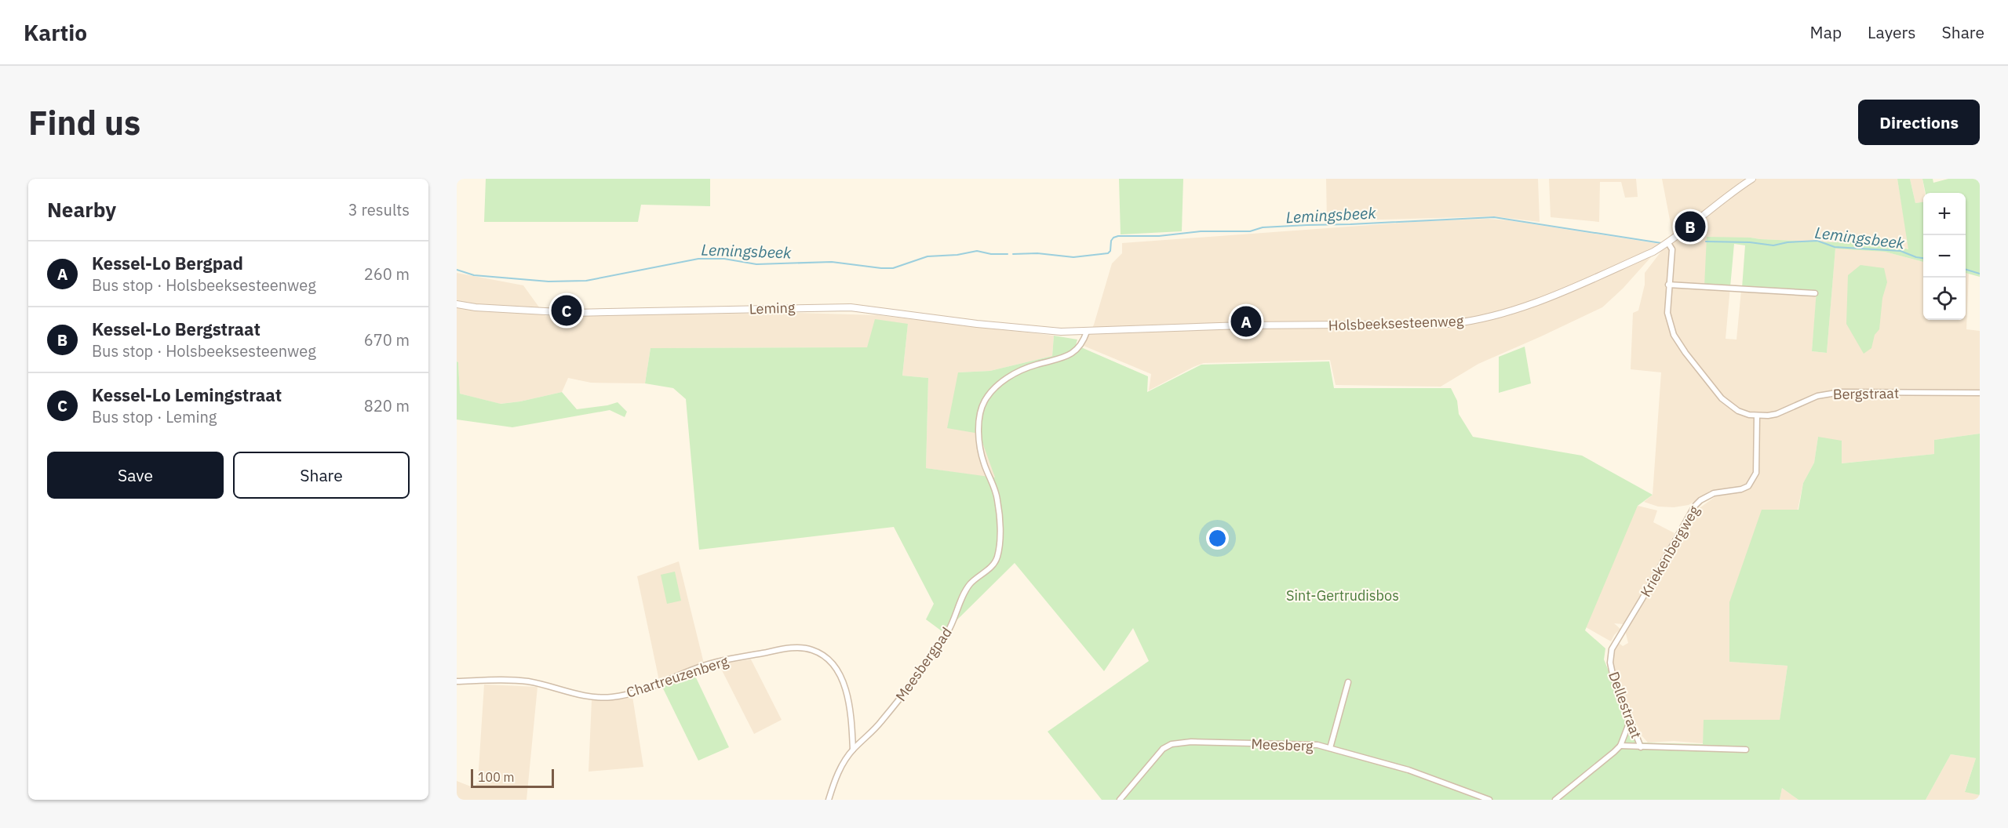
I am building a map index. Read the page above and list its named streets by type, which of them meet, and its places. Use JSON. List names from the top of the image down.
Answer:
{
  "streets": {
    "street": [
      "Leming",
      "Holsbeeksesteenweg",
      "Bergstraat",
      "Kriekenbergweg",
      "Meesbergpad",
      "Chartreuzenberg",
      "Dellestraat",
      "Meesberg"
    ]
  },
  "crossings": [
    ["Leming", "Holsbeeksesteenweg"],
    ["Leming", "Meesbergpad"],
    ["Holsbeeksesteenweg", "Bergstraat"],
    ["Holsbeeksesteenweg", "Meesbergpad"],
    ["Bergstraat", "Kriekenbergweg"],
    ["Kriekenbergweg", "Dellestraat"],
    ["Meesbergpad", "Chartreuzenberg"]
  ],
  "water": ["Lemingsbeek"],
  "parks": ["Sint-Gertrudisbos"],
  "scale_bar": "100 m",
  "page": {
    "header": "Kartio",
    "nav": ["Map", "Layers", "Share"],
    "buttons": [
      "Directions",
      ["Save", "Share"]
    ],
    "title": "Find us",
    "heading": ["Nearby", "3 results"],
    "map_buttons": ["+", "−"],
    "pins": ["B", "C", "A"],
    "list": [
      {
        "mark": "A",
        "name": "Kessel-Lo Bergpad",
        "note": "Bus stop · Holsbeeksesteenweg",
        "value": "260 m"
      },
      {
        "mark": "B",
        "name": "Kessel-Lo Bergstraat",
        "note": "Bus stop · Holsbeeksesteenweg",
        "value": "670 m"
      },
      {
        "mark": "C",
        "name": "Kessel-Lo Lemingstraat",
        "note": "Bus stop · Leming",
        "value": "820 m"
      }
    ],
    "scale": "100 m"
  }
}
